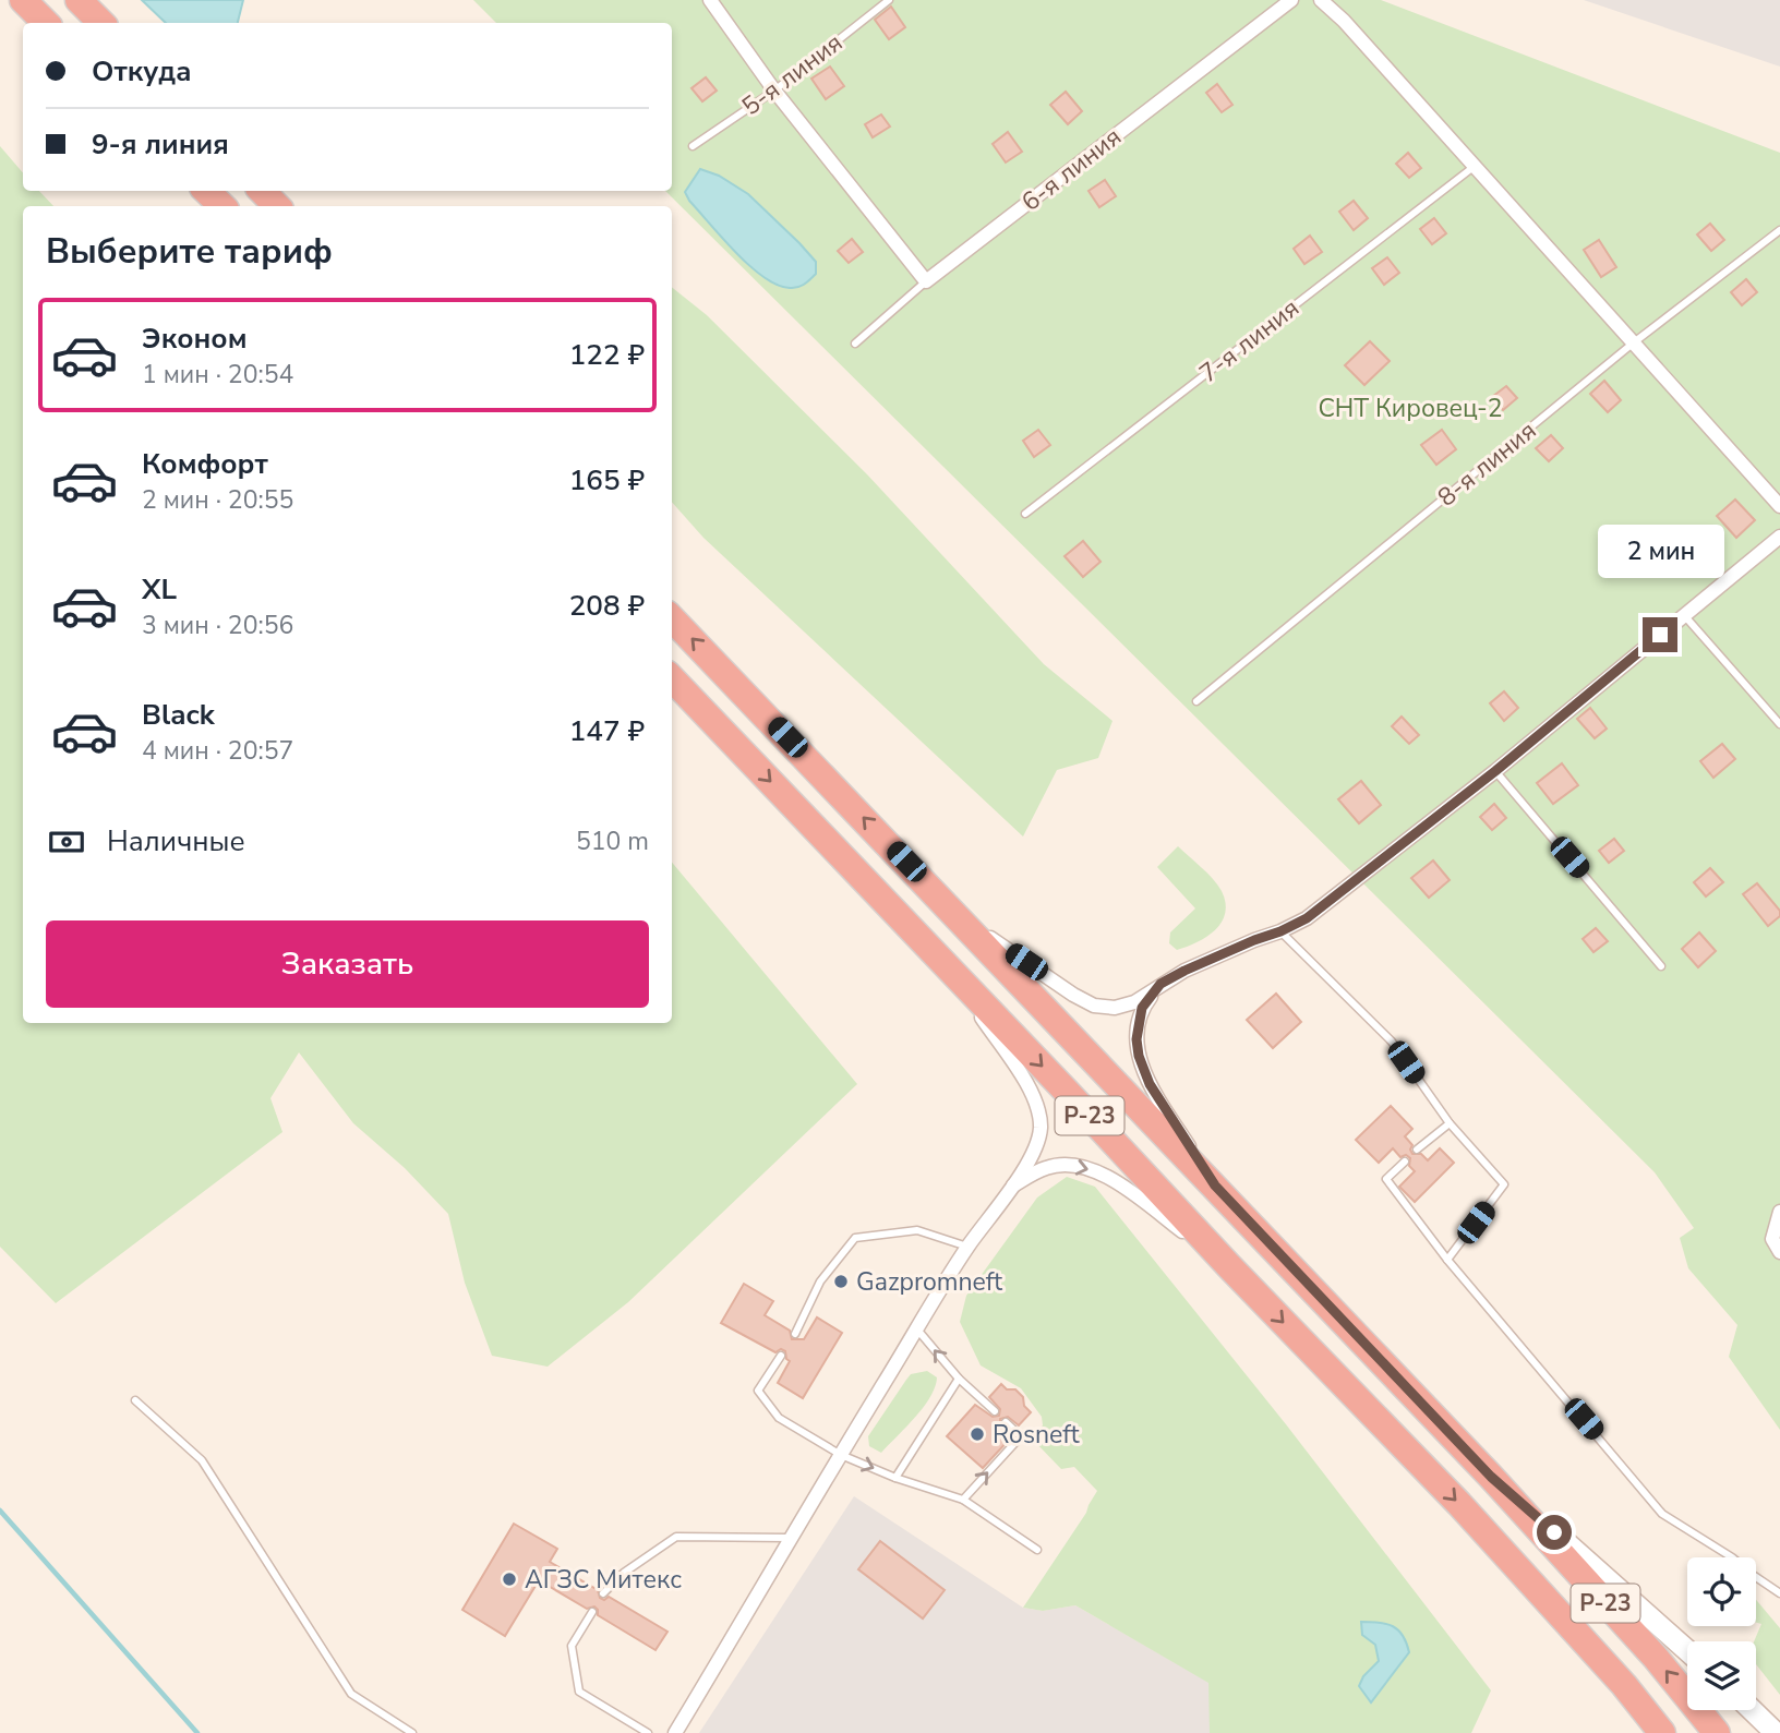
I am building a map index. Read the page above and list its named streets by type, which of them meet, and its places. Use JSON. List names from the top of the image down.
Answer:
{
  "streets": {
    "highway": ["Р-23"],
    "street": ["6-я линия"],
    "lane": ["5-я линия", "7-я линия", "8-я линия"]
  },
  "parks": ["СНТ Кировец-2"],
  "places": ["Gazpromneft", "Rosneft", "АГЗС Митекс"],
  "page": {
    "banner": ["Откуда", "9-я линия"],
    "heading": "Выберите тариф",
    "list": [
      {
        "name": "Эконом",
        "note": "1 мин · 20:54",
        "value": "122 ₽"
      },
      {
        "name": "Комфорт",
        "note": "2 мин · 20:55",
        "value": "165 ₽"
      },
      {
        "name": "XL",
        "note": "3 мин · 20:56",
        "value": "208 ₽"
      },
      {
        "name": "Black",
        "note": "4 мин · 20:57",
        "value": "147 ₽"
      }
    ],
    "bubble": "2 мин",
    "pay": ["Наличные", "510 m"],
    "buttons": "Заказать"
  }
}
